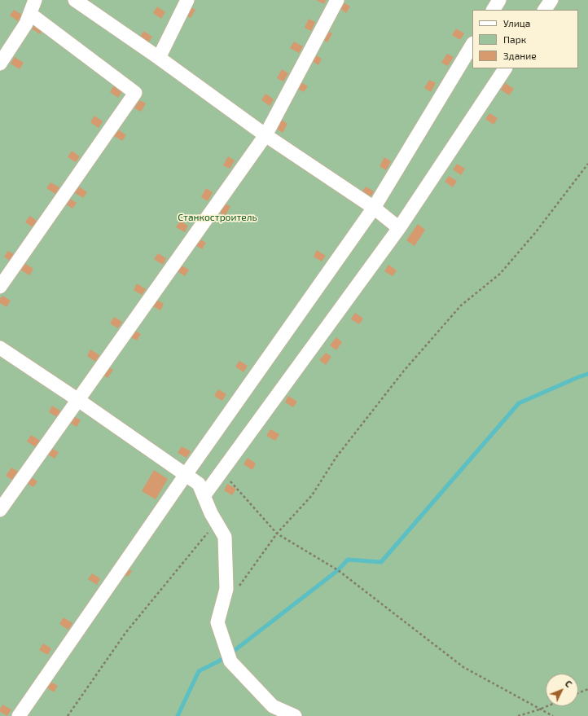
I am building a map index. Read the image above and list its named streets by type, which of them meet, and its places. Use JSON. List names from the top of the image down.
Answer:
{
  "parks": ["Станкостроитель"],
  "legend": ["Улица", "Парк", "Здание"],
  "north": "top right"
}
